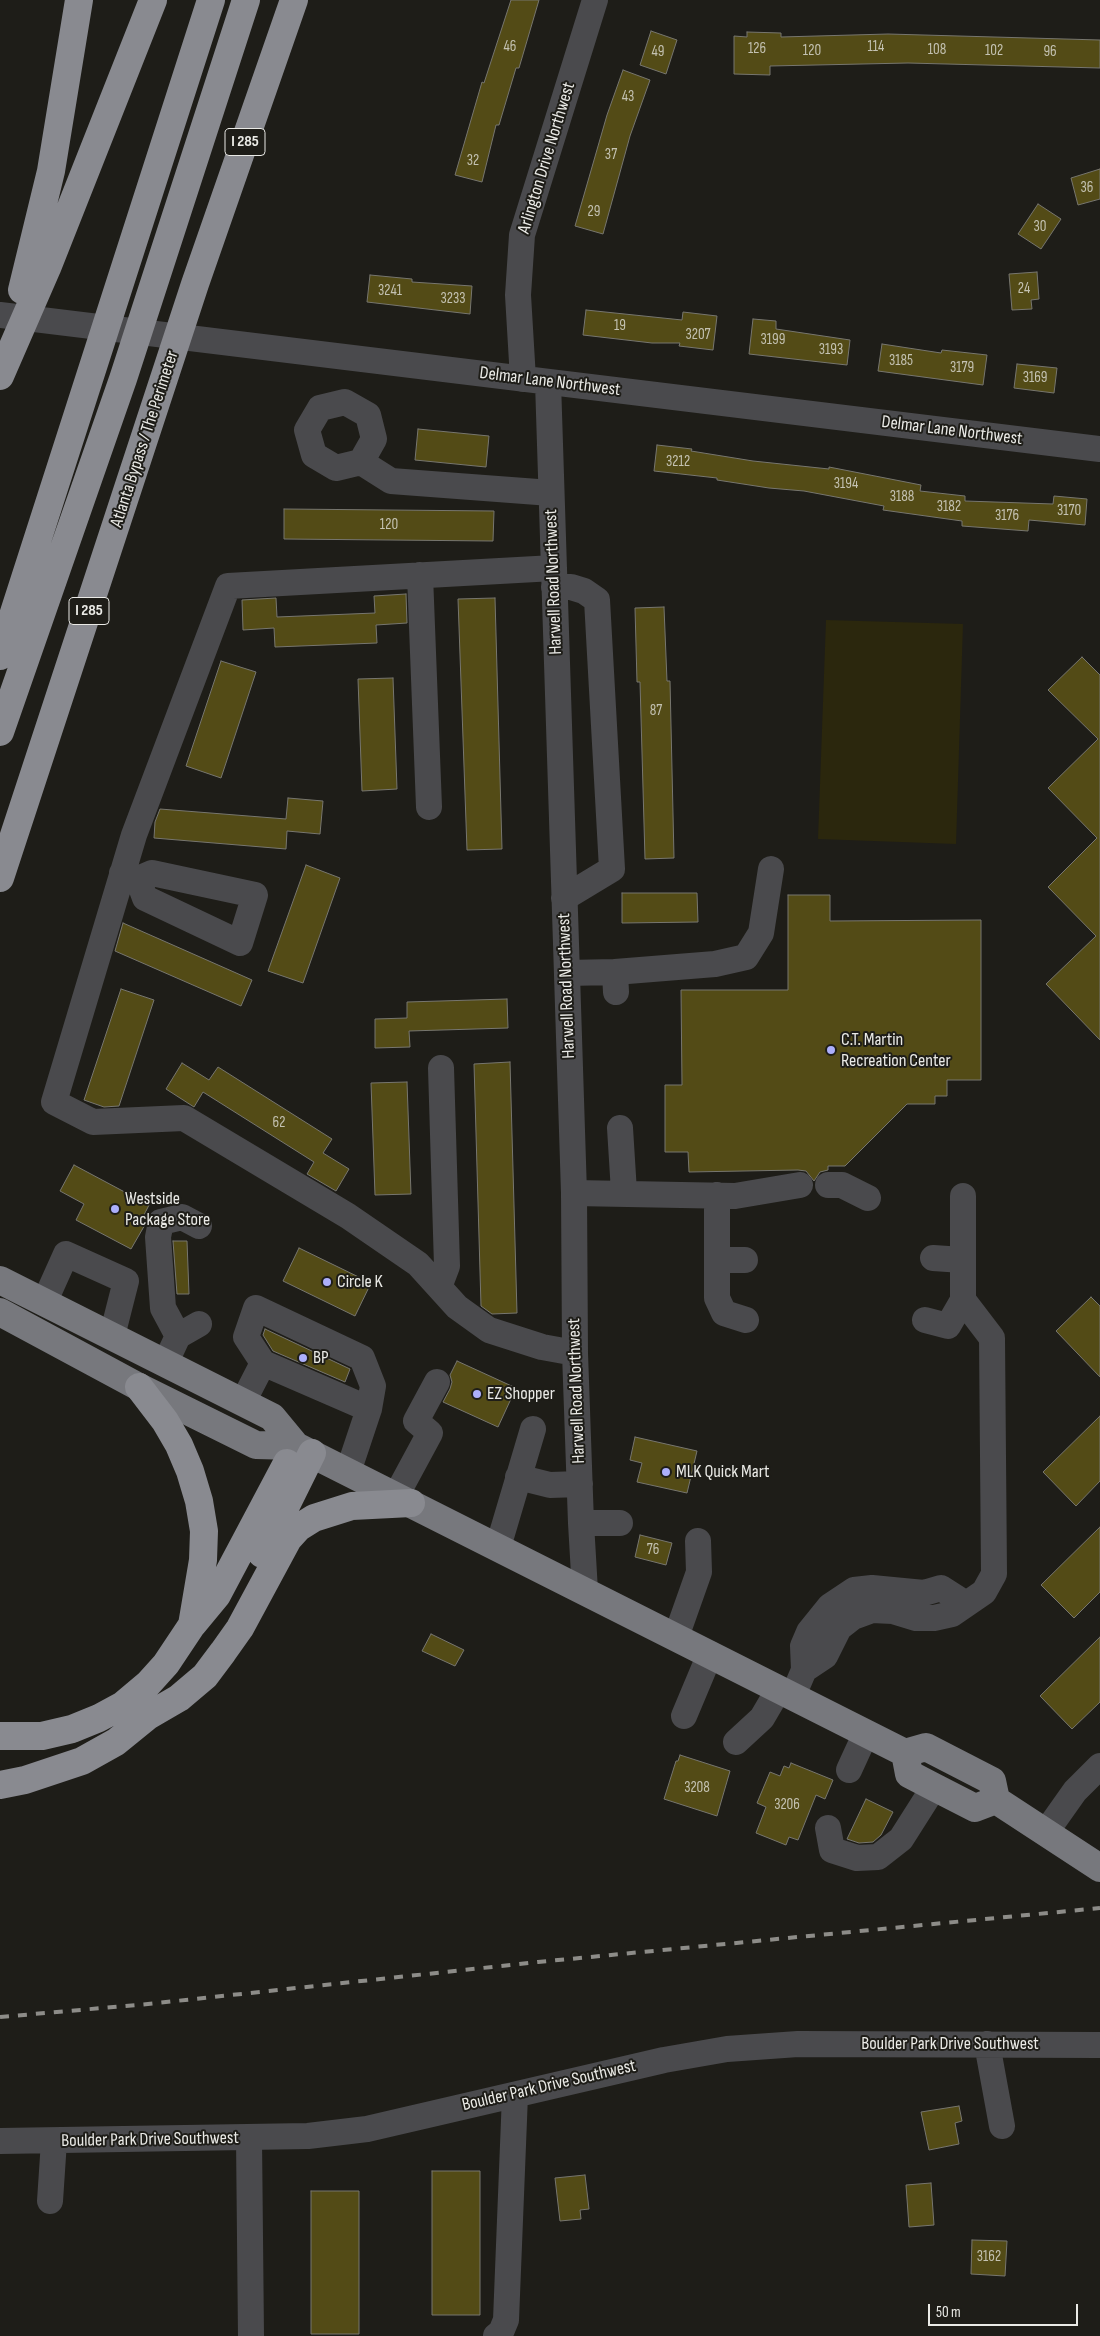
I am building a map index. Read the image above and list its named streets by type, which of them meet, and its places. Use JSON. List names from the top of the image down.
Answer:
{
  "streets": {
    "highway": ["I 285", "Atlanta Bypass / The Perimeter"],
    "street": [
      "Arlington Drive Northwest",
      "Delmar Lane Northwest",
      "Harwell Road Northwest",
      "Boulder Park Drive Southwest"
    ]
  },
  "crossings": [
    ["Arlington Drive Northwest", "Delmar Lane Northwest"],
    ["Arlington Drive Northwest", "Harwell Road Northwest"],
    ["Delmar Lane Northwest", "Harwell Road Northwest"]
  ],
  "places": [
    "C.T. Martin Recreation Center",
    "Westside Package Store",
    "Circle K",
    "BP",
    "EZ Shopper",
    "MLK Quick Mart"
  ],
  "house_numbers": [
    "46",
    "114",
    "126",
    "108",
    "120",
    "102",
    "49",
    "96",
    "43",
    "37",
    "32",
    "36",
    "29",
    "30",
    "24",
    "3241",
    "3233",
    "19",
    "3207",
    "3199",
    "3193",
    "3185",
    "3179",
    "3169",
    "3212",
    "3194",
    "3188",
    "3182",
    "3170",
    "3176",
    "120",
    "87",
    "62",
    "76",
    "3208",
    "3206",
    "3162"
  ],
  "scale_bar": "50 m"
}
